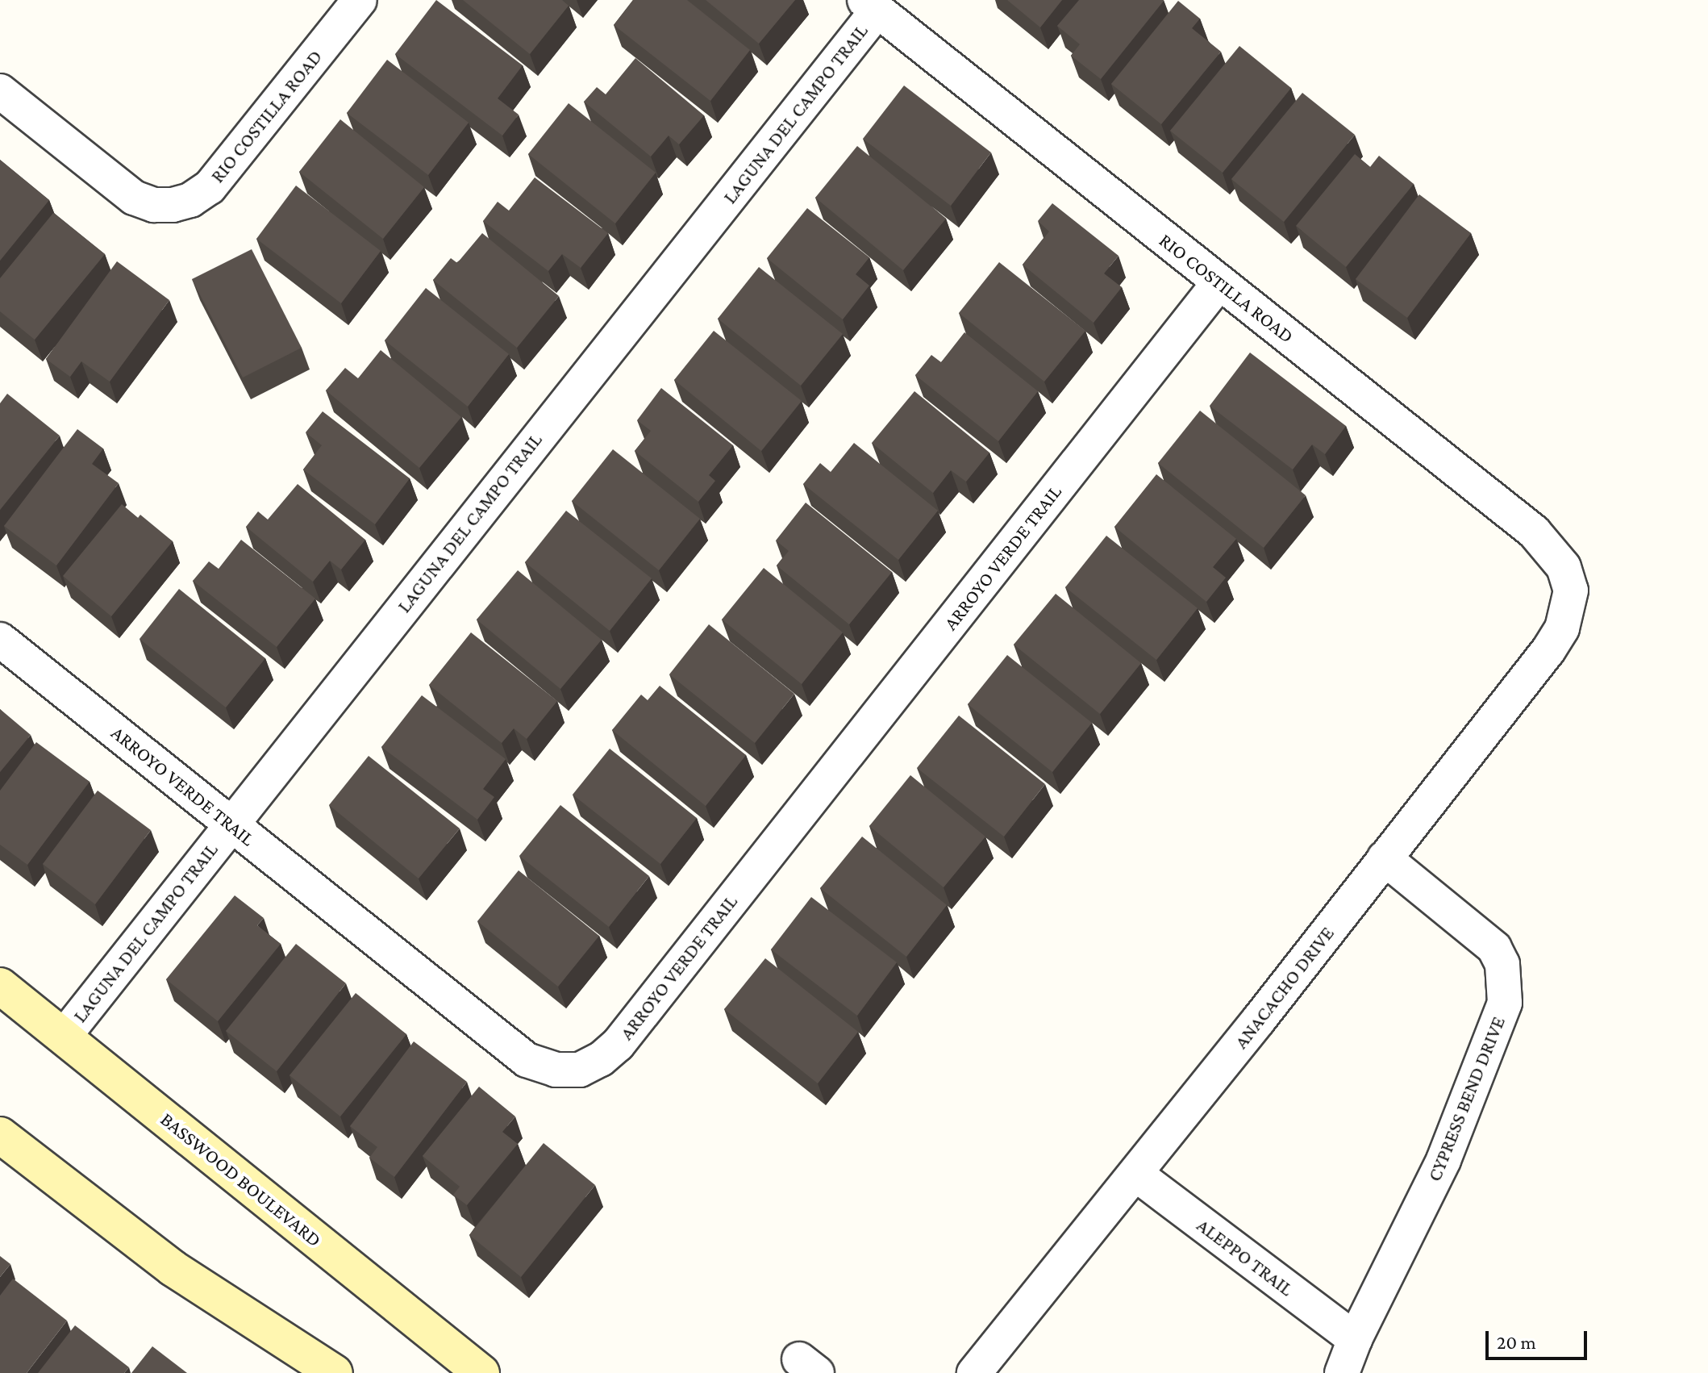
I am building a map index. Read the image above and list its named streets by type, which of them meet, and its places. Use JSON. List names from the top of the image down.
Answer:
{
  "streets": {
    "main road": ["BASSWOOD BOULEVARD"],
    "street": [
      "LAGUNA DEL CAMPO TRAIL",
      "RIO COSTILLA ROAD",
      "ARROYO VERDE TRAIL",
      "ANACACHO DRIVE",
      "CYPRESS BEND DRIVE",
      "ALEPPO TRAIL"
    ]
  },
  "crossings": [
    ["LAGUNA DEL CAMPO TRAIL", "RIO COSTILLA ROAD"],
    ["LAGUNA DEL CAMPO TRAIL", "ARROYO VERDE TRAIL"],
    ["LAGUNA DEL CAMPO TRAIL", "BASSWOOD BOULEVARD"],
    ["RIO COSTILLA ROAD", "ARROYO VERDE TRAIL"],
    ["RIO COSTILLA ROAD", "ANACACHO DRIVE"],
    ["ANACACHO DRIVE", "CYPRESS BEND DRIVE"],
    ["ANACACHO DRIVE", "ALEPPO TRAIL"],
    ["CYPRESS BEND DRIVE", "ALEPPO TRAIL"]
  ],
  "scale_bar": "20 m"
}
